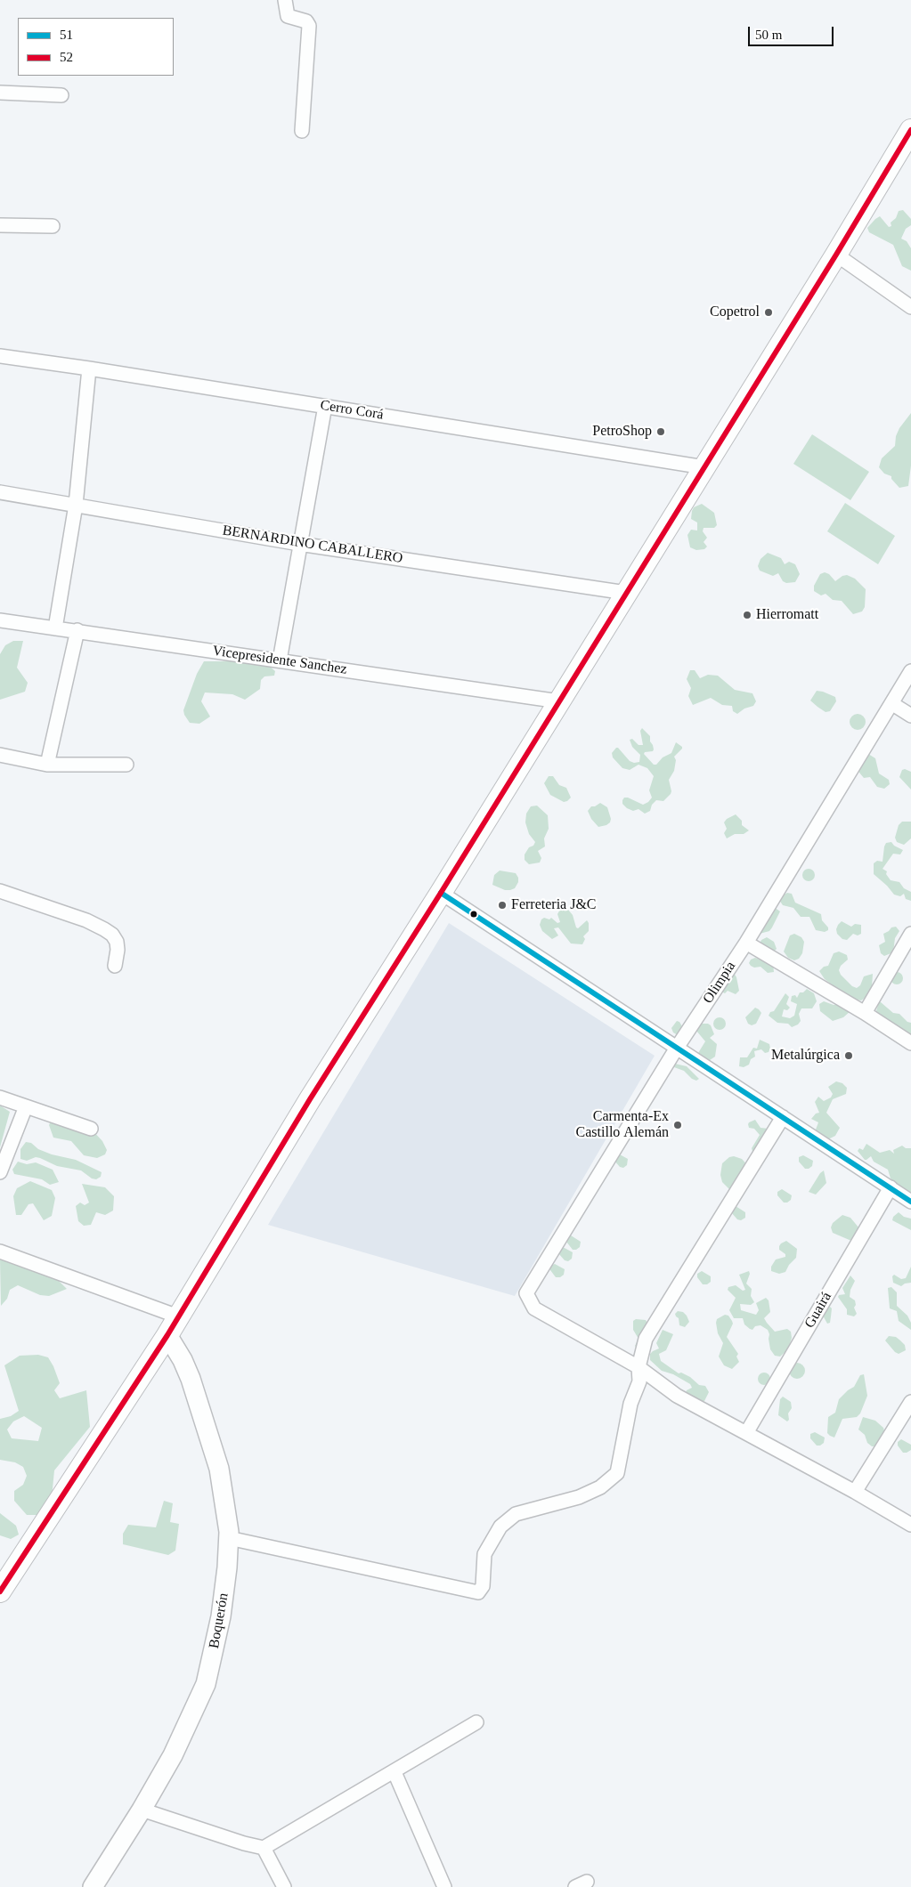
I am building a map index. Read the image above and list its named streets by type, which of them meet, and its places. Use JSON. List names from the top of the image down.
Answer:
{
  "streets": {
    "street": [
      "Cerro Corá",
      "BERNARDINO CABALLERO",
      "Vicepresidente Sanchez",
      "Olimpia",
      "Guairá",
      "Boquerón"
    ]
  },
  "places": [
    "Copetrol",
    "PetroShop",
    "Hierromatt",
    "Ferreteria J&C",
    "Metalúrgica",
    "Carmenta-Ex Castillo Alemán"
  ],
  "lines": ["transit line 52", "transit line 51"],
  "legend": ["51", "52"],
  "scale_bar": "50 m"
}
